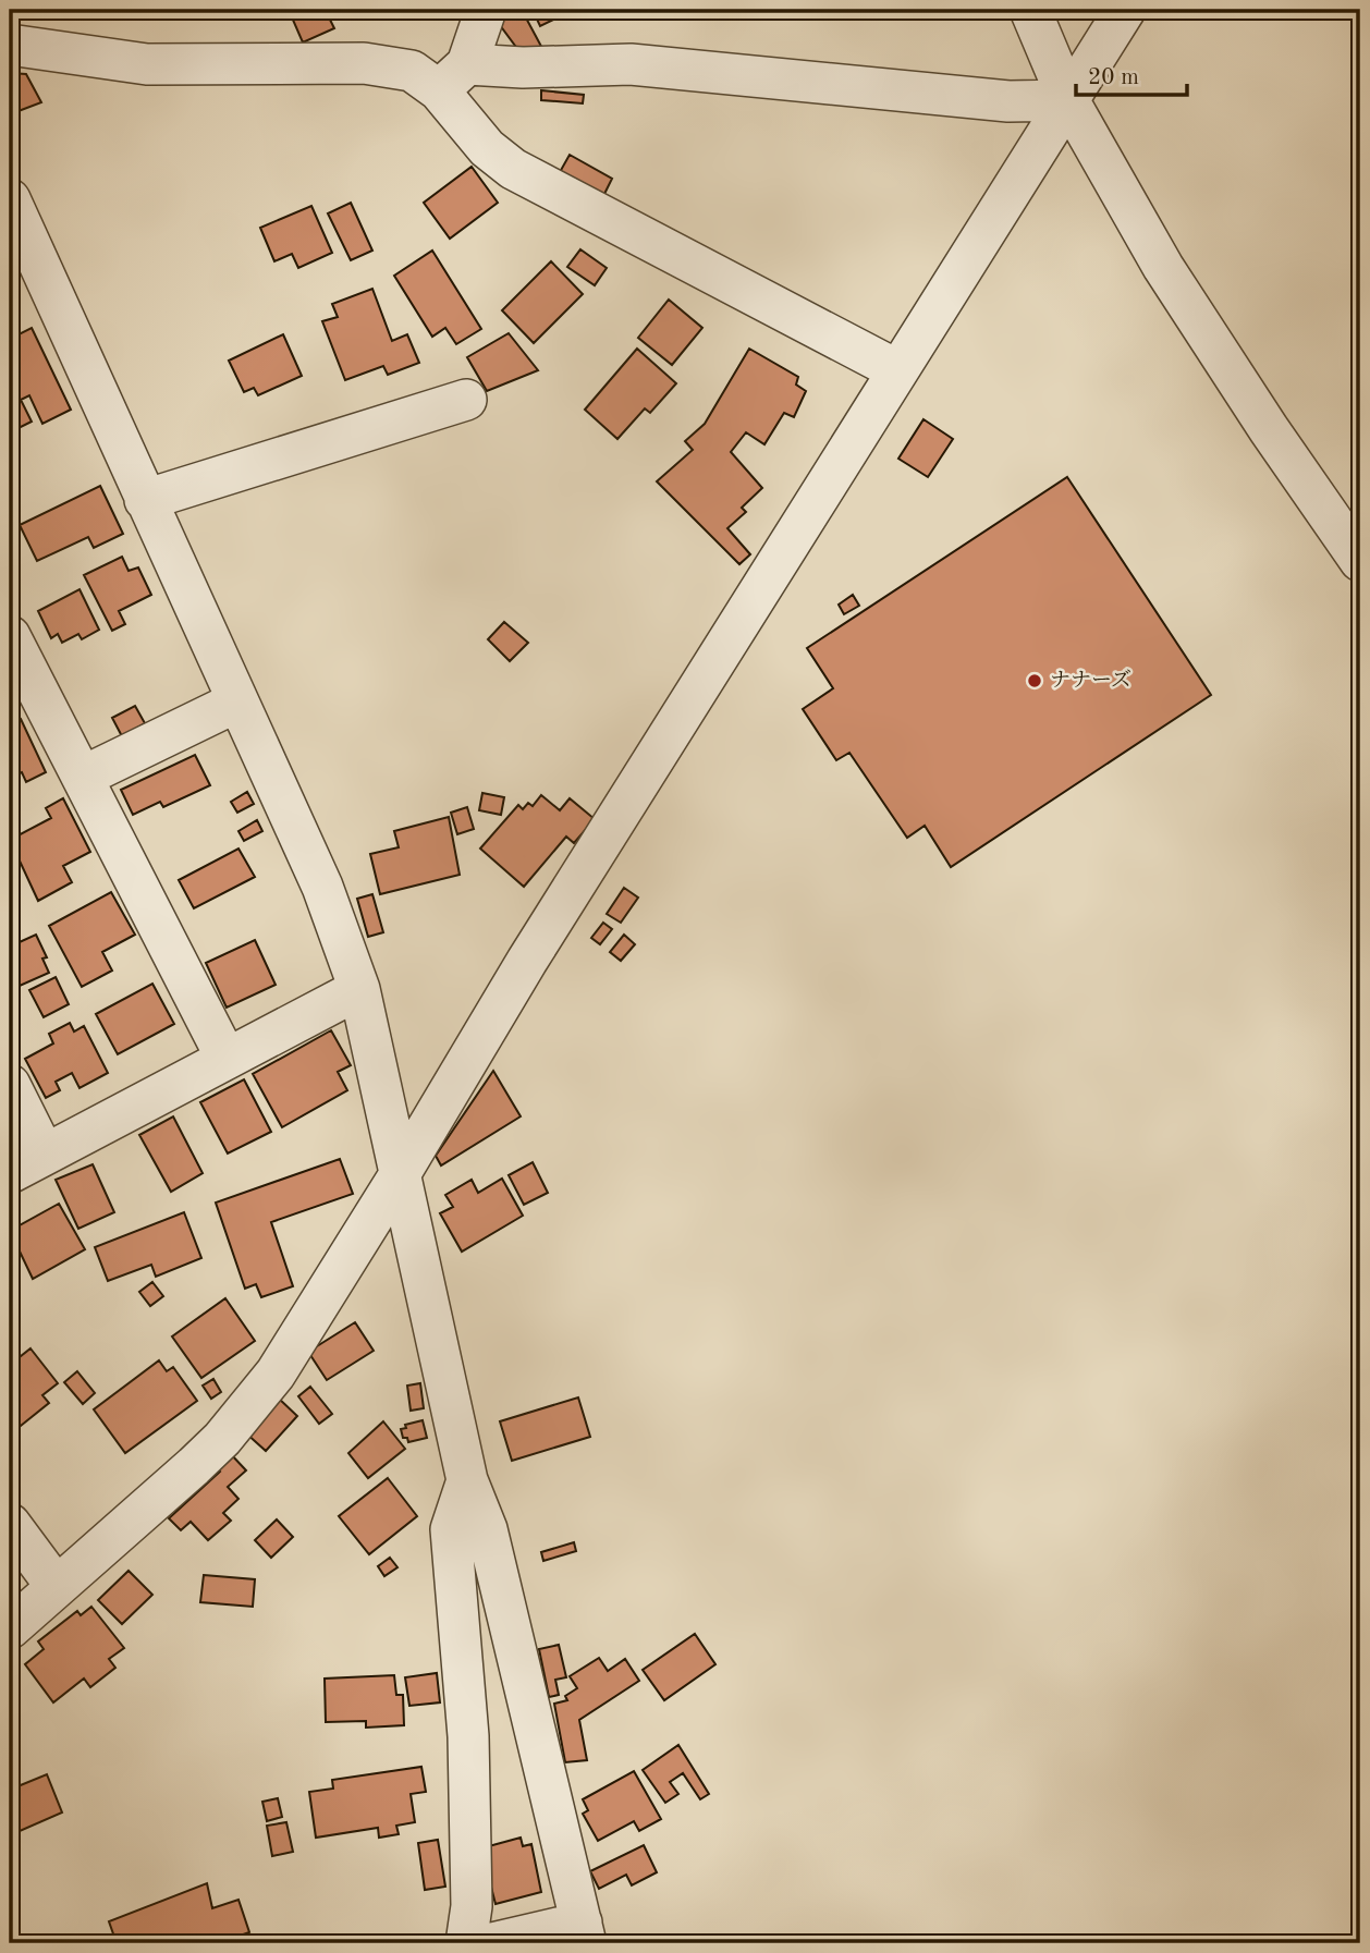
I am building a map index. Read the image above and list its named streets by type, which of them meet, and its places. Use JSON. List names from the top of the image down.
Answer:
{
  "places": ["ナナーズ"],
  "scale_bar": "20 m"
}
